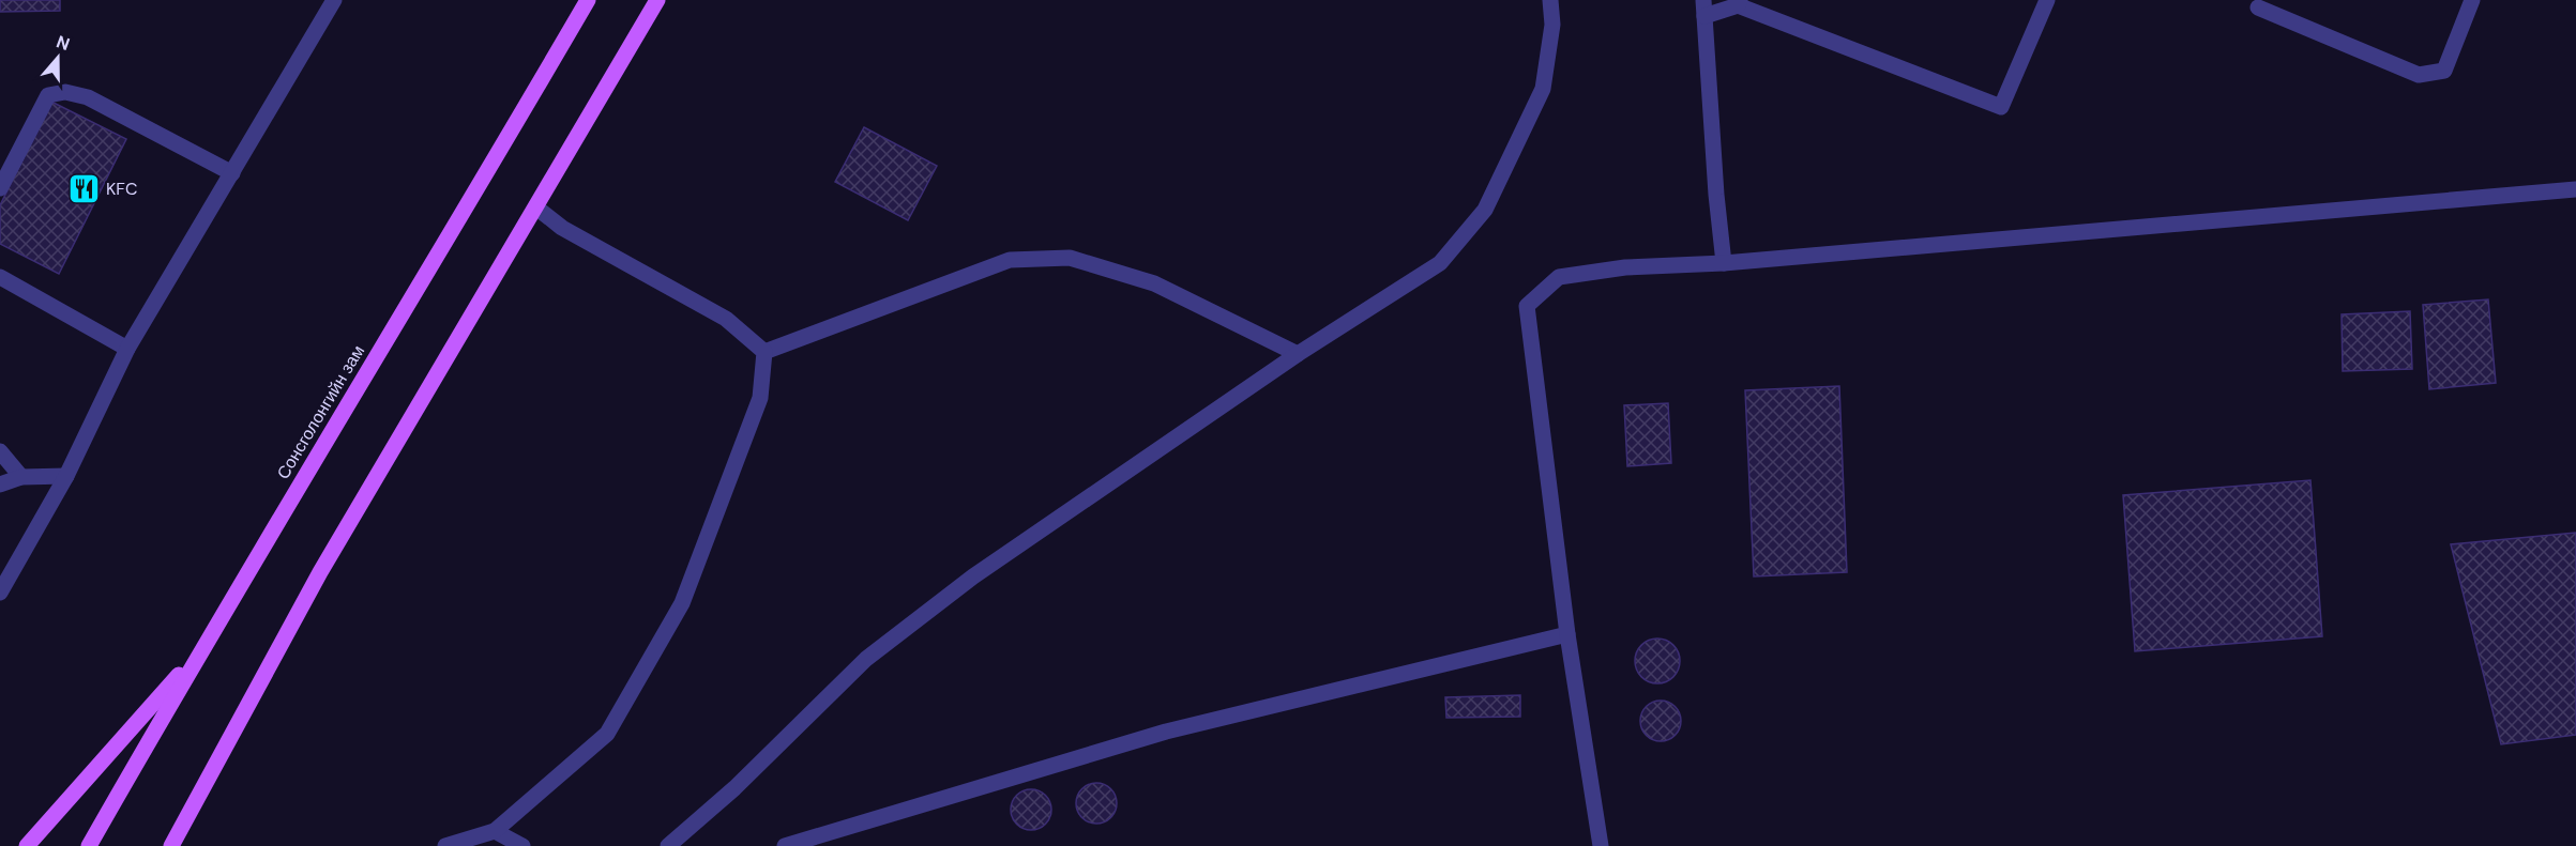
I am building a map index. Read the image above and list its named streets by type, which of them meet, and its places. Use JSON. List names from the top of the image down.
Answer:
{
  "streets": {
    "main road": ["Сонсголонгийн зам"]
  },
  "places": {
    "restaurant": ["KFC"]
  },
  "north": "top"
}
